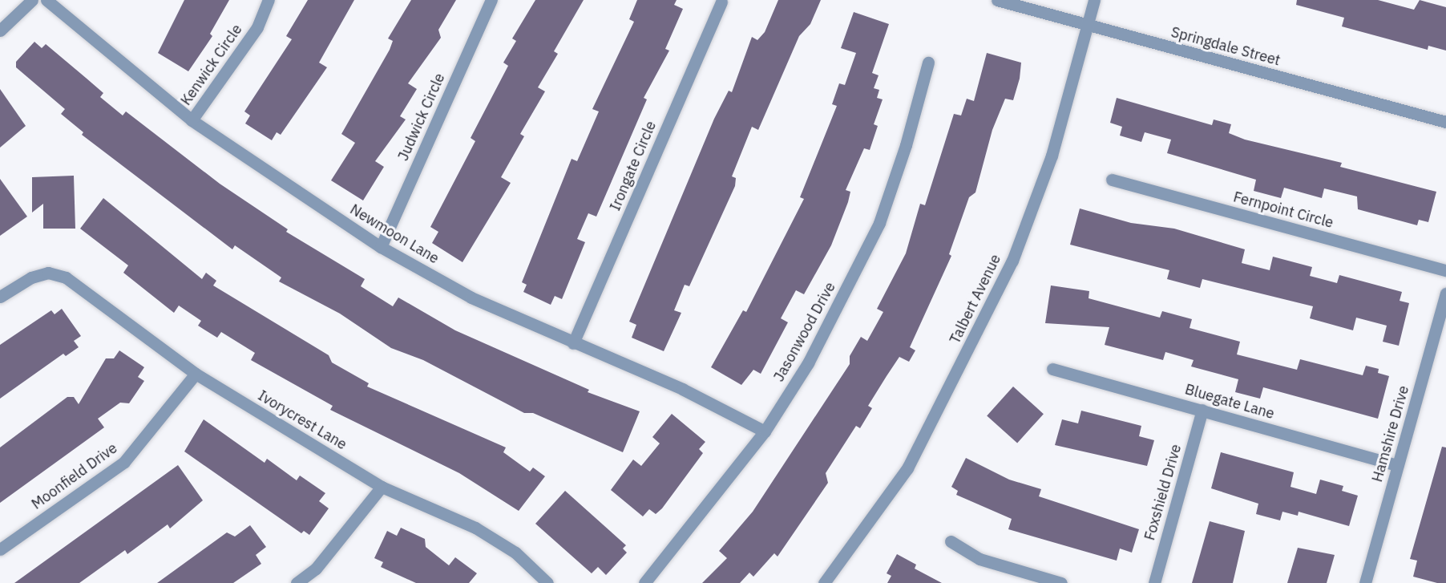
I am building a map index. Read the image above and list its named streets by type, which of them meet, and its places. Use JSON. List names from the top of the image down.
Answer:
{
  "streets": {
    "street": [
      "Springdale Street",
      "Kenwick Circle",
      "Judwick Circle",
      "Irongate Circle",
      "Fernpoint Circle",
      "Newmoon Lane",
      "Talbert Avenue",
      "Jasonwood Drive",
      "Bluegate Lane",
      "Ivorycrest Lane",
      "Hamshire Drive",
      "Moonfield Drive",
      "Foxshield Drive"
    ]
  },
  "crossings": [
    ["Springdale Street", "Talbert Avenue"],
    ["Kenwick Circle", "Newmoon Lane"],
    ["Judwick Circle", "Newmoon Lane"],
    ["Irongate Circle", "Newmoon Lane"],
    ["Newmoon Lane", "Jasonwood Drive"],
    ["Bluegate Lane", "Hamshire Drive"],
    ["Bluegate Lane", "Foxshield Drive"],
    ["Ivorycrest Lane", "Moonfield Drive"]
  ]
}
